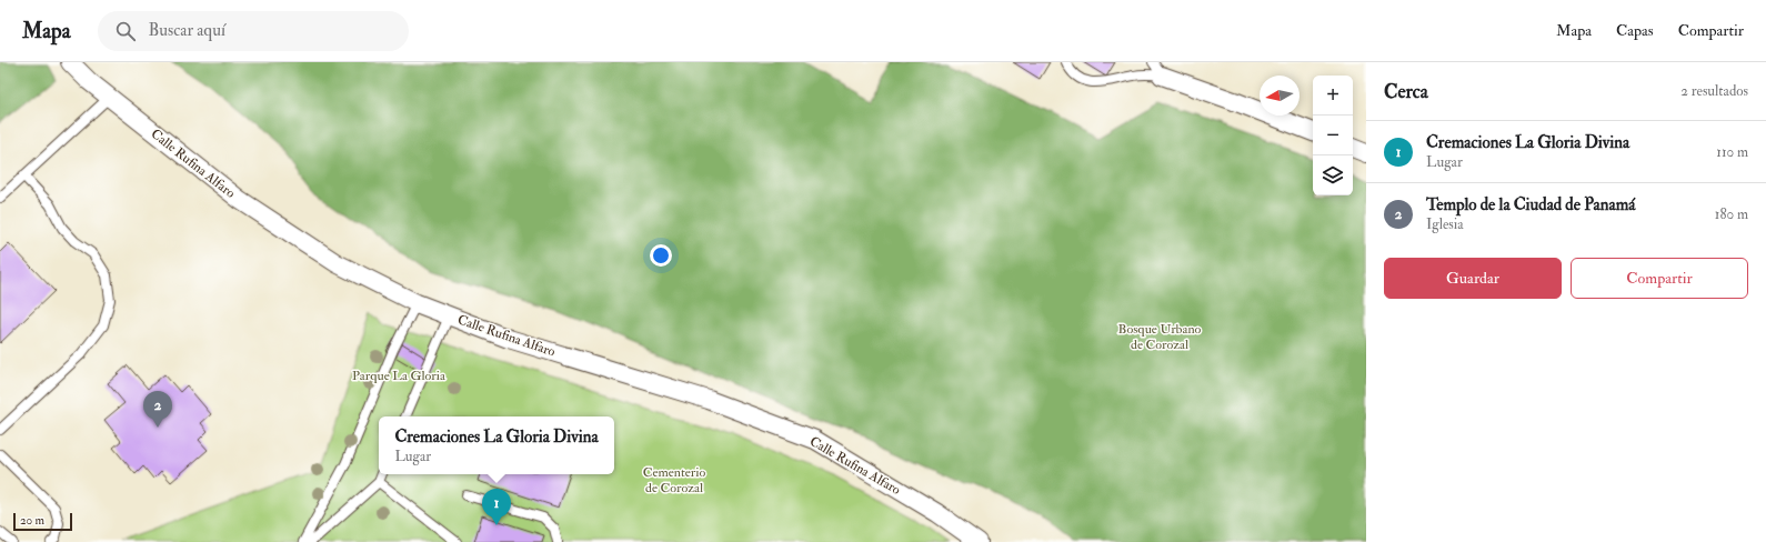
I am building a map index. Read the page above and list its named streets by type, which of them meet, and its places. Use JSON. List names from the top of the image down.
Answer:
{
  "streets": {
    "street": ["Calle Rufina Alfaro"]
  },
  "parks": ["Bosque Urbano de Corozal", "Parque La Gloria", "Cementerio de Corozal"],
  "scale_bar": "20 m",
  "north": "left",
  "page": {
    "header": "Mapa",
    "search": "Buscar aquí",
    "nav": ["Mapa", "Capas", "Compartir"],
    "heading": ["Cerca", "2 resultados"],
    "map_buttons": ["+", "−"],
    "list": [
      {
        "mark": "1",
        "name": "Cremaciones La Gloria Divina",
        "note": "Lugar",
        "value": "110 m"
      },
      {
        "mark": "2",
        "name": "Templo de la Ciudad de Panamá",
        "note": "Iglesia",
        "value": "180 m"
      }
    ],
    "buttons": ["Guardar", "Compartir"],
    "pins": ["2", "1"],
    "popup": ["Cremaciones La Gloria Divina", "Lugar"],
    "scale": "20 m"
  }
}
